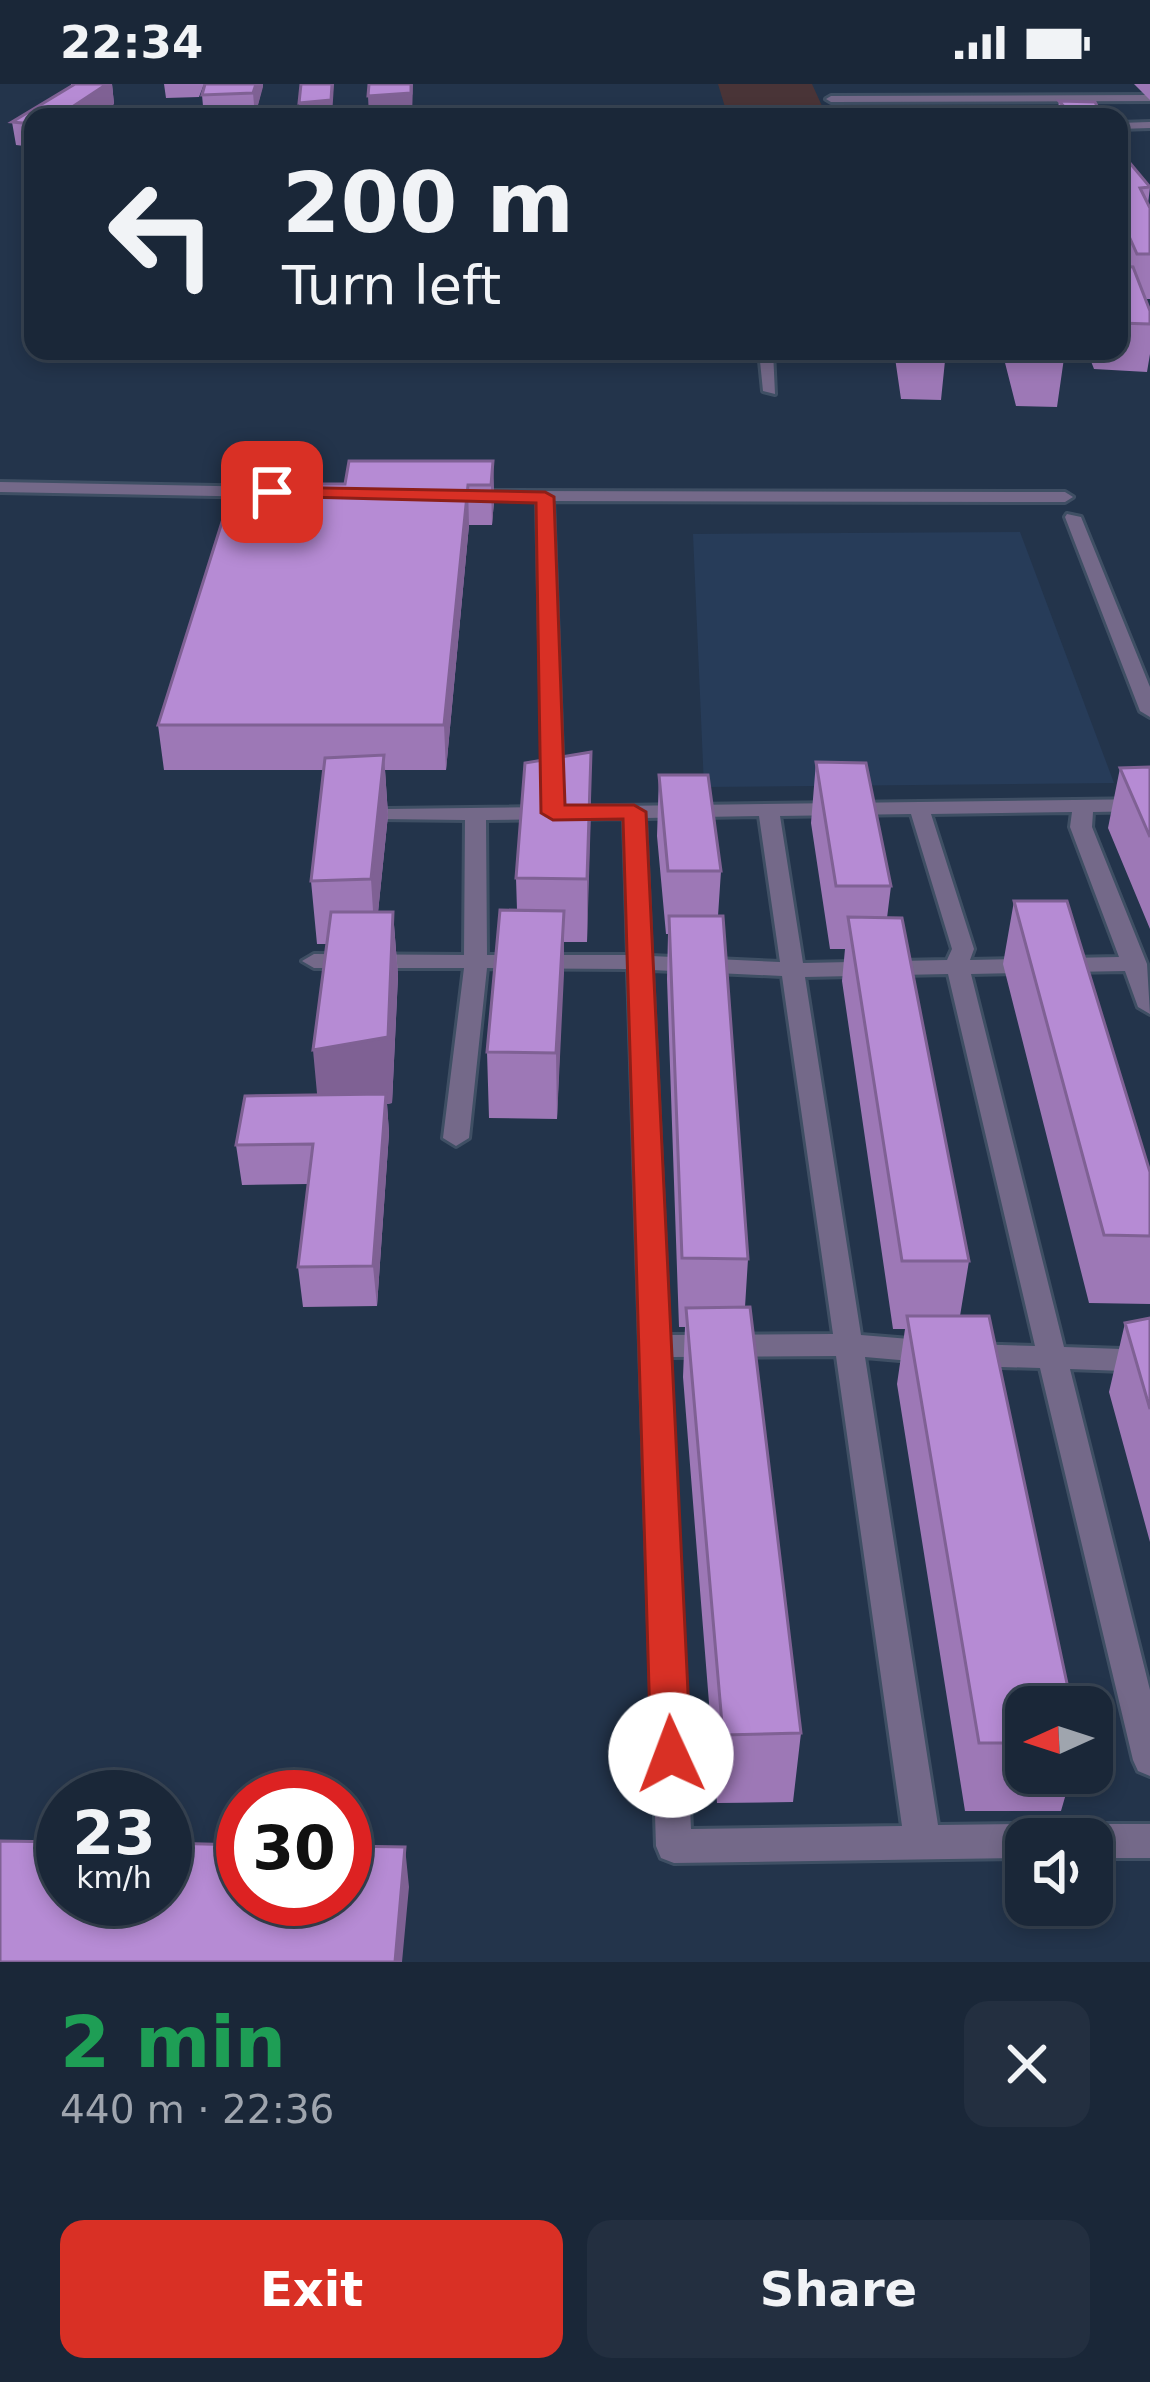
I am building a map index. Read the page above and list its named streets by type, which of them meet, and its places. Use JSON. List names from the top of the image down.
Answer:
{
  "north": "left",
  "page": {
    "status": "22:34",
    "turn": ["200 m", "Turn left"],
    "speed": "23 km/h",
    "limit": "30",
    "heading": ["2 min", "440 m · 22:36"],
    "buttons": ["Exit", "Share"]
  }
}
